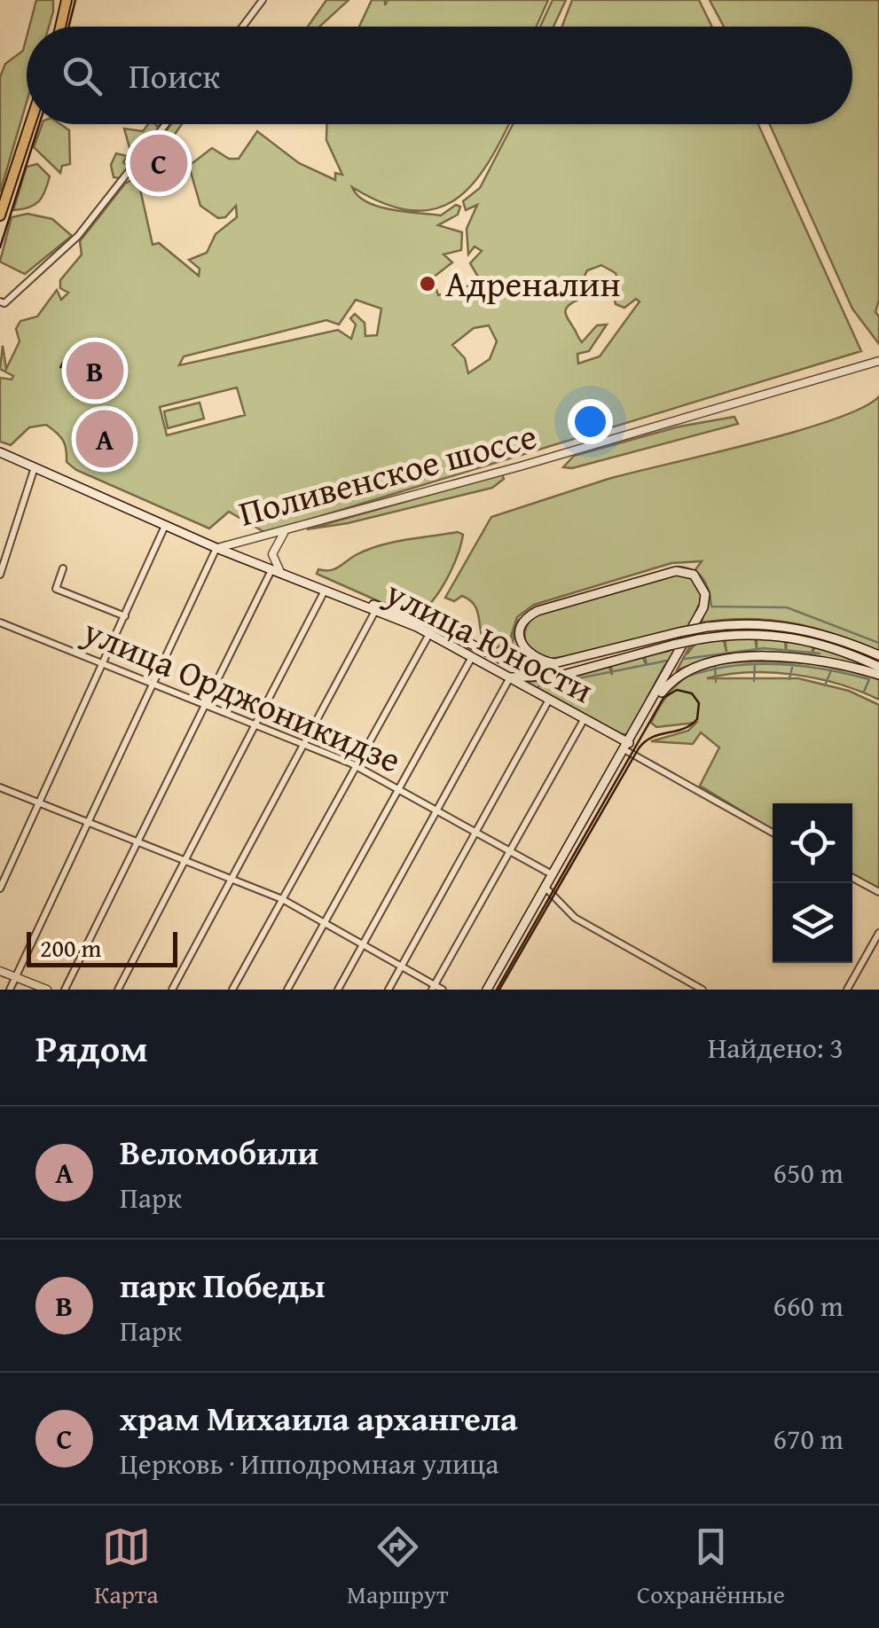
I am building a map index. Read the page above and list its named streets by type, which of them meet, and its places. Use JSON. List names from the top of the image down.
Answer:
{
  "streets": {
    "main road": ["улица Юности"],
    "street": ["Поливенское шоссе", "улица Орджоникидзе"]
  },
  "crossings": [
    ["Поливенское шоссе", "улица Юности"]
  ],
  "places": ["Адреналин"],
  "scale_bar": "200 m",
  "page": {
    "search": "Поиск",
    "pins": ["C", "B", "A"],
    "scale": "200 m",
    "heading": ["Рядом", "Найдено: 3"],
    "list": [
      {
        "mark": "A",
        "name": "Веломобили",
        "note": "Парк",
        "value": "650 m"
      },
      {
        "mark": "B",
        "name": "парк Победы",
        "note": "Парк",
        "value": "660 m"
      },
      {
        "mark": "C",
        "name": "храм Михаила архангела",
        "note": "Церковь · Ипподромная улица",
        "value": "670 m"
      }
    ],
    "nav": ["Карта", "Маршрут", "Сохранённые"]
  }
}
